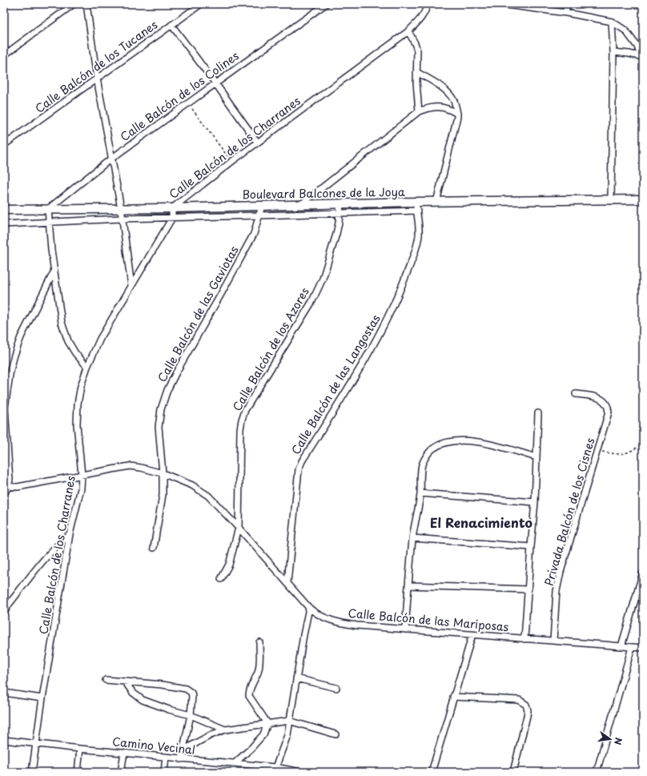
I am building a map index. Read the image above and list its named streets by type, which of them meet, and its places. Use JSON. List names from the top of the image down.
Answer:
{
  "streets": {
    "street": [
      "Calle Balcón de los Tucanes",
      "Calle Balcón de los Colines",
      "Calle Balcón de los Charranes",
      "Boulevard Balcones de la Joya",
      "Calle Balcón de las Gaviotas",
      "Calle Balcón de los Azores",
      "Calle Balcón de las Langostas",
      "Privada Balcón de los Cisnes",
      "Calle Balcón de las Mariposas",
      "Camino Vecinal"
    ]
  },
  "crossings": [
    ["Calle Balcón de los Colines", "Boulevard Balcones de la Joya"],
    ["Calle Balcón de los Charranes", "Boulevard Balcones de la Joya"],
    ["Calle Balcón de los Charranes", "Calle Balcón de las Mariposas"],
    ["Calle Balcón de los Charranes", "Camino Vecinal"],
    ["Boulevard Balcones de la Joya", "Calle Balcón de las Gaviotas"],
    ["Boulevard Balcones de la Joya", "Calle Balcón de los Azores"],
    ["Boulevard Balcones de la Joya", "Calle Balcón de las Langostas"],
    ["Calle Balcón de las Gaviotas", "Calle Balcón de las Mariposas"],
    ["Calle Balcón de los Azores", "Calle Balcón de las Mariposas"],
    ["Calle Balcón de las Langostas", "Calle Balcón de las Mariposas"],
    ["Privada Balcón de los Cisnes", "Calle Balcón de las Mariposas"]
  ],
  "districts": ["El Renacimiento"],
  "north": "right"
}
